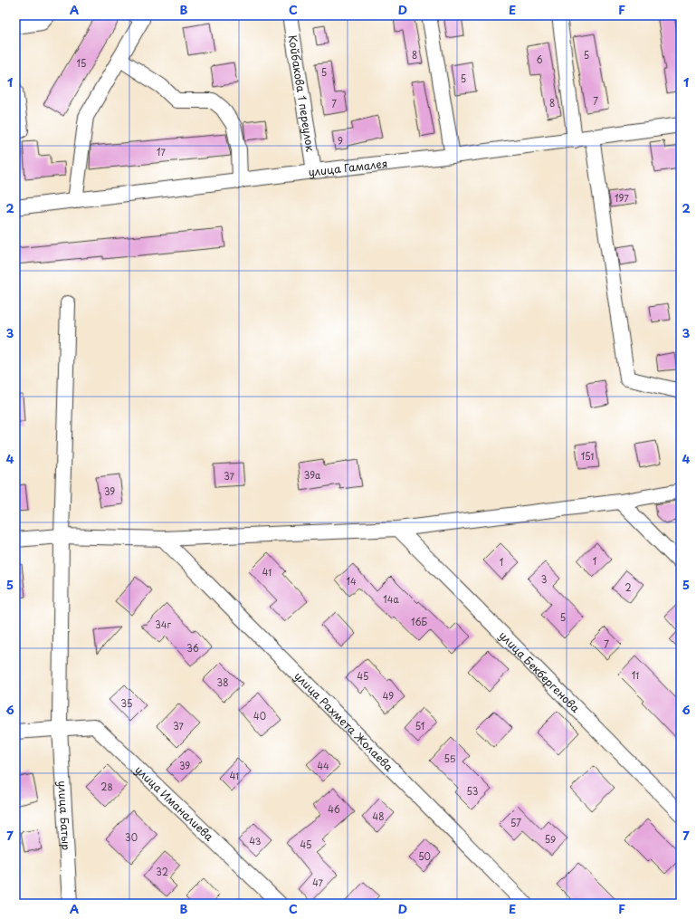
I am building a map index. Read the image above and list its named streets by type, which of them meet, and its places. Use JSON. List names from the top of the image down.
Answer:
{
  "streets": {
    "street": [
      "Койбакова 1 переулок",
      "улица Гамалея",
      "улица Бекбергенова",
      "улица Рахмета Жолаева",
      "улица Иманалиева",
      "улица Батыр"
    ]
  },
  "crossings": [
    ["Койбакова 1 переулок", "улица Гамалея"],
    ["улица Иманалиева", "улица Батыр"]
  ],
  "house_numbers": [
    "8",
    "5",
    "6",
    "15",
    "5",
    "5",
    "7",
    "8",
    "7",
    "9",
    "17",
    "197",
    "151",
    "39а",
    "37",
    "39",
    "1",
    "1",
    "41",
    "3",
    "14",
    "2",
    "14а",
    "5",
    "16Б",
    "34г",
    "7",
    "36",
    "11",
    "45",
    "38",
    "49",
    "35",
    "40",
    "37",
    "51",
    "55",
    "39",
    "44",
    "41",
    "28",
    "53",
    "46",
    "48",
    "57",
    "30",
    "59",
    "43",
    "45",
    "50",
    "32",
    "47"
  ],
  "grid": {
    "columns": [
      "A",
      "B",
      "C",
      "D",
      "E",
      "F"
    ],
    "rows": [
      "1",
      "2",
      "3",
      "4",
      "5",
      "6",
      "7"
    ]
  }
}
